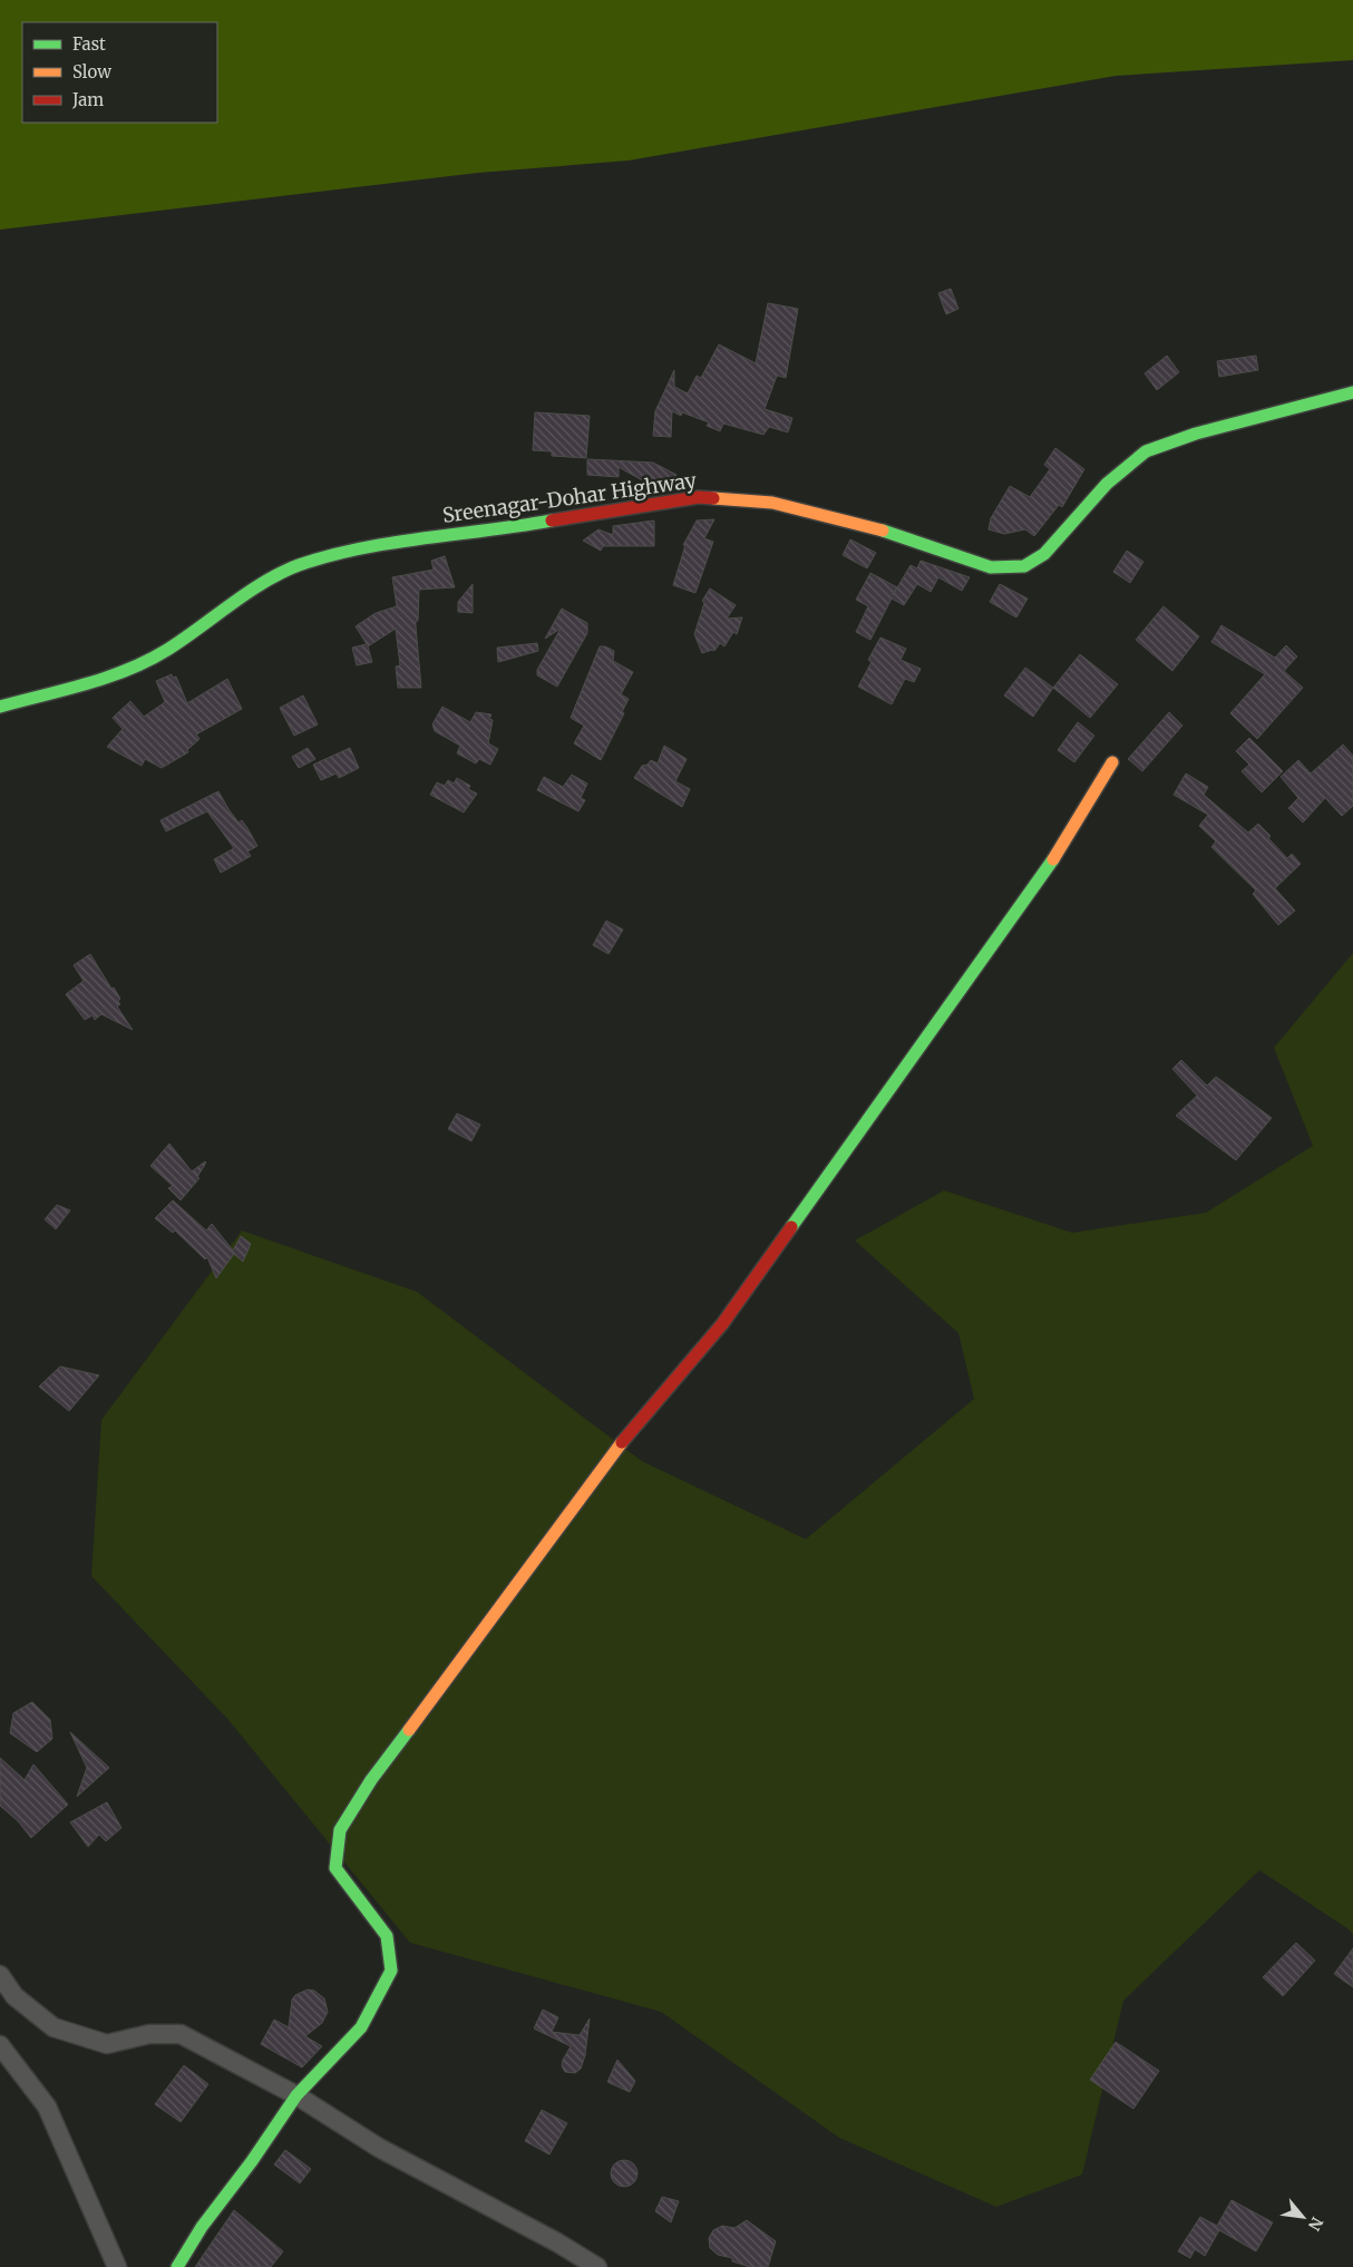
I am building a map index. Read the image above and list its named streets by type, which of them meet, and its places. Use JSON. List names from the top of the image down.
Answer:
{
  "streets": {
    "street": ["Sreenagar-Dohar Highway"]
  },
  "legend": ["Fast", "Slow", "Jam"],
  "north": "bottom right"
}
